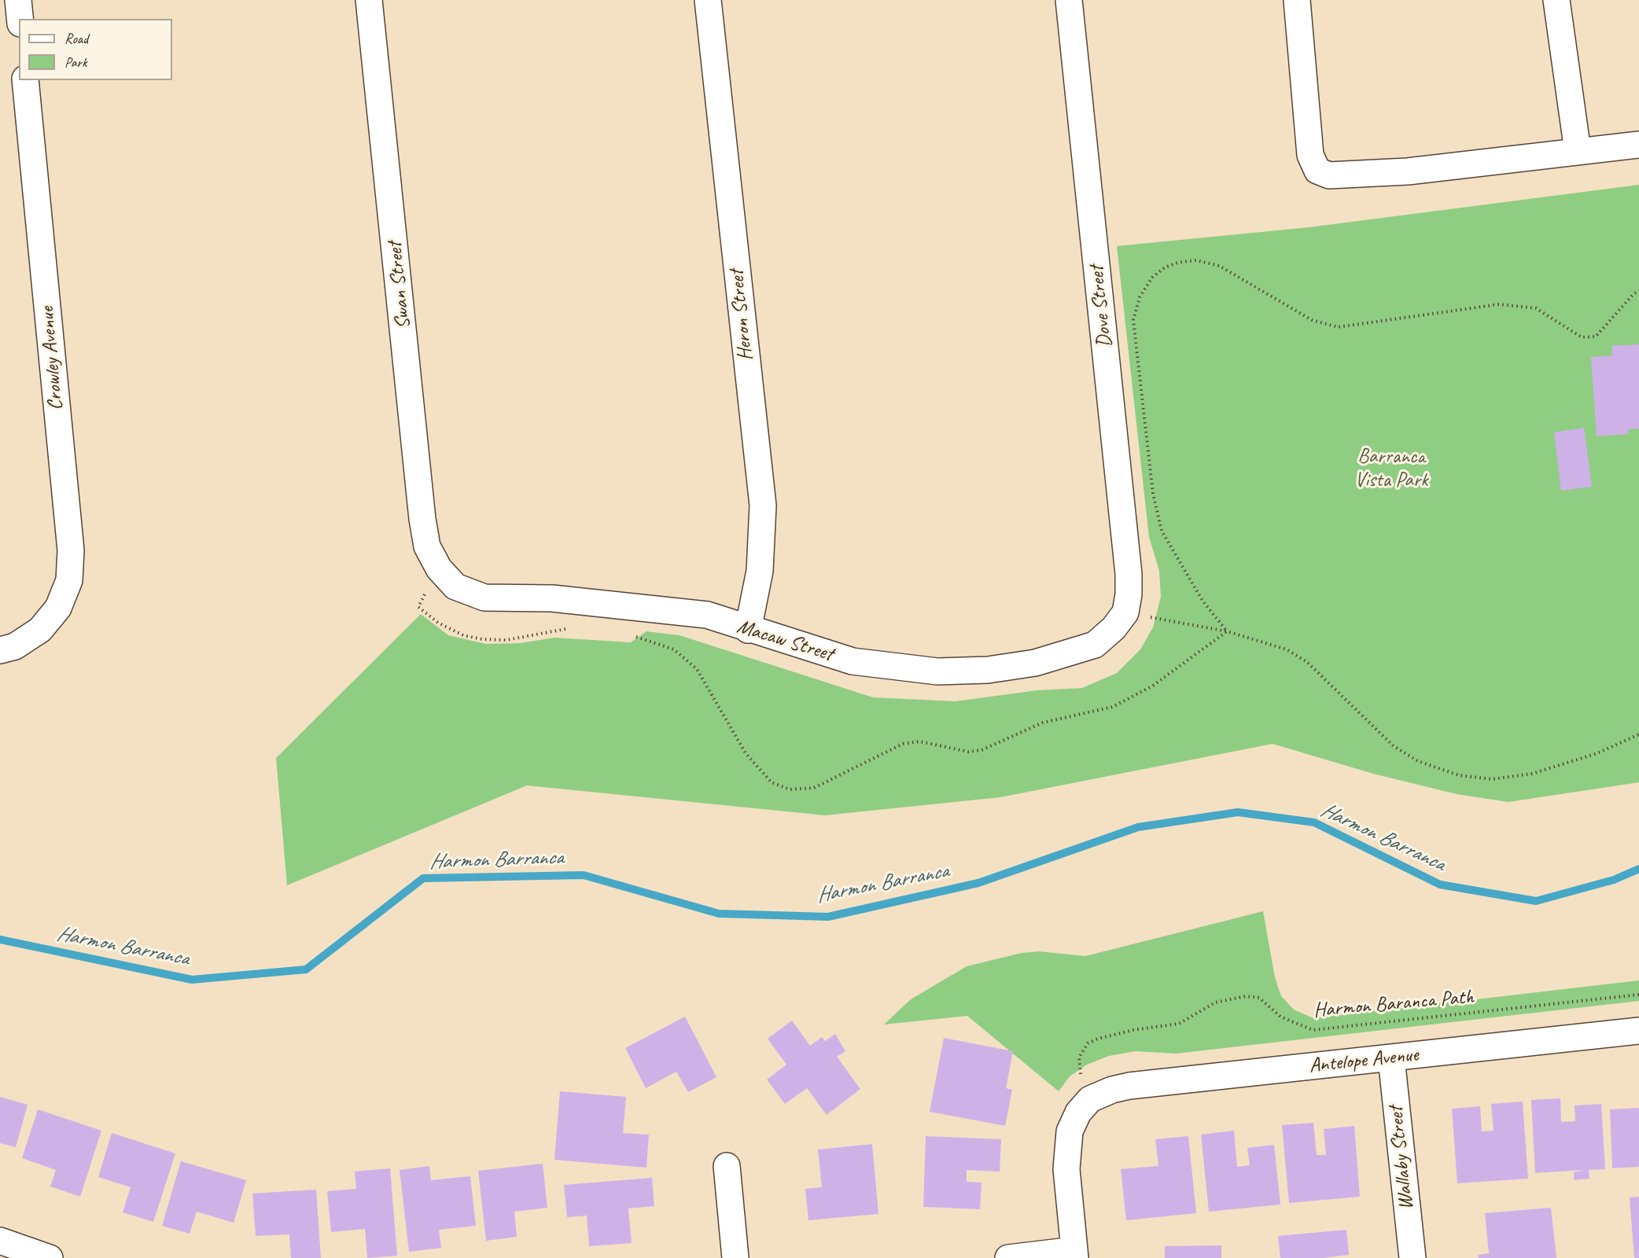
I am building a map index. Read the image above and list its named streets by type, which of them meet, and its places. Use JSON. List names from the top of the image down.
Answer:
{
  "streets": {
    "street": [
      "Swan Street",
      "Dove Street",
      "Heron Street",
      "Crowley Avenue",
      "Macaw Street",
      "Antelope Avenue",
      "Wallaby Street"
    ],
    "path": ["Harmon Baranca Path"]
  },
  "crossings": [
    ["Swan Street", "Macaw Street"],
    ["Dove Street", "Macaw Street"],
    ["Heron Street", "Macaw Street"],
    ["Harmon Baranca Path", "Antelope Avenue"],
    ["Antelope Avenue", "Wallaby Street"]
  ],
  "water": ["Harmon Barranca"],
  "parks": ["Barranca Vista Park"],
  "legend": ["Road", "Park"]
}
